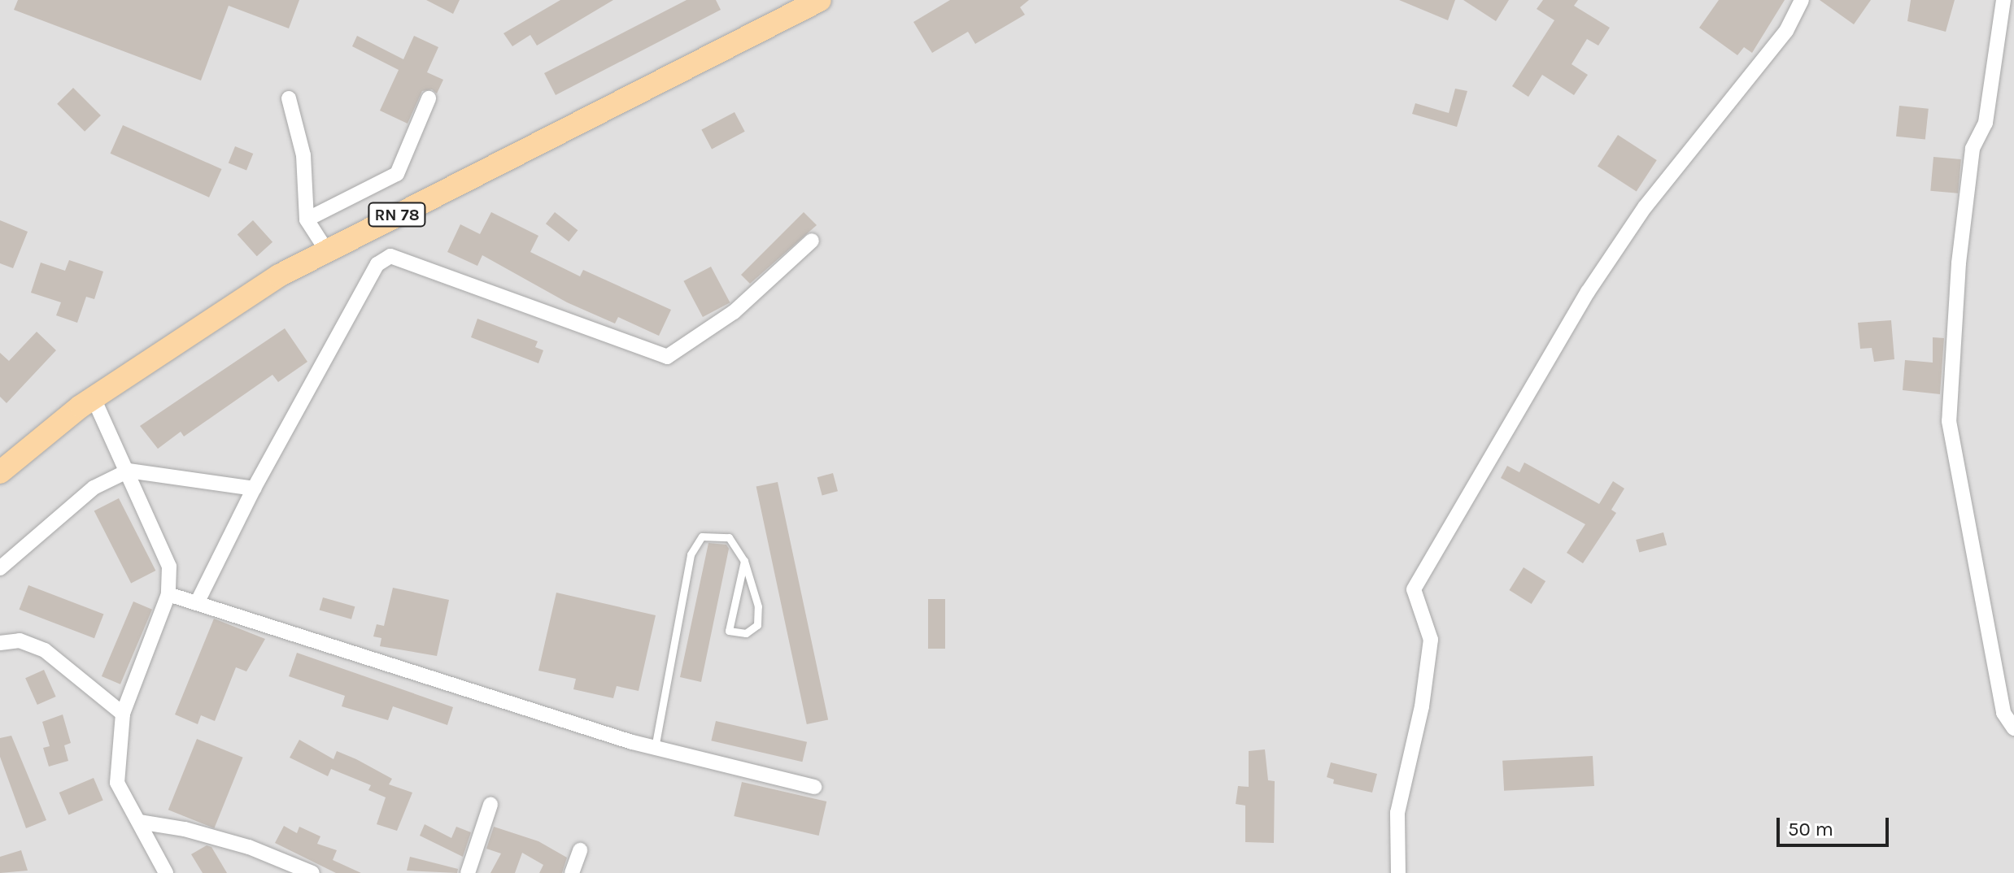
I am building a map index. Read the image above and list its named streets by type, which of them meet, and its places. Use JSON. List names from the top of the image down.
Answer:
{
  "streets": {
    "main road": ["RN 78"]
  },
  "scale_bar": "50 m"
}
